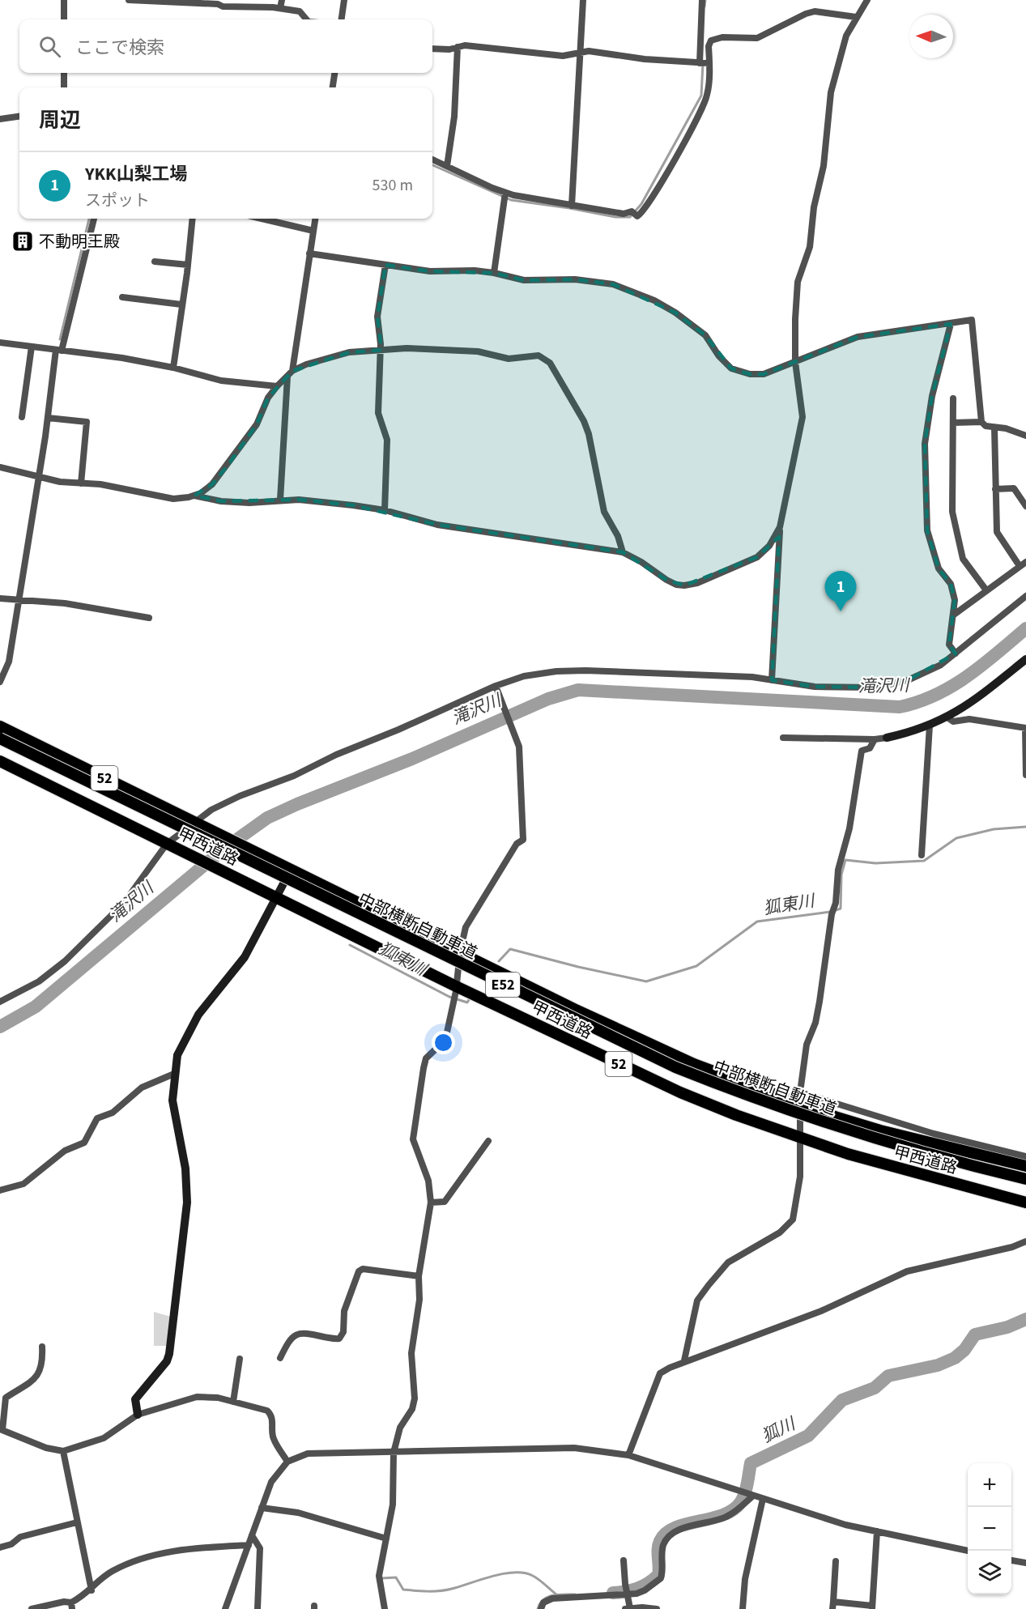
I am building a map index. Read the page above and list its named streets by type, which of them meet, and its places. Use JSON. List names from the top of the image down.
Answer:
{
  "streets": {
    "highway": [
      "52",
      "甲西道路",
      "中部横断自動車道",
      "E52"
    ]
  },
  "water": ["滝沢川", "狐東川", "狐川"],
  "places": {
    "building": ["不動明王殿"]
  },
  "north": "left",
  "page": {
    "search": "ここで検索",
    "heading": "周辺",
    "list": [
      {
        "mark": "1",
        "name": "YKK山梨工場",
        "note": "スポット",
        "value": "530 m"
      }
    ],
    "pins": "1",
    "map_buttons": ["+", "−"]
  }
}
